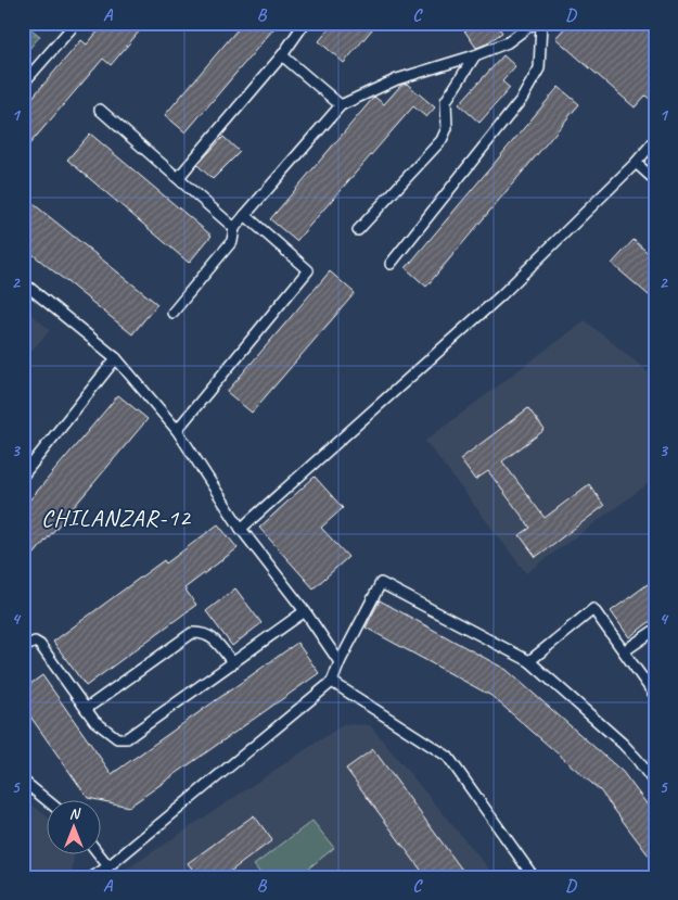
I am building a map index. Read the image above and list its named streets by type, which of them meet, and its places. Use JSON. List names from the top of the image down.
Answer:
{
  "districts": ["CHILANZAR-12"],
  "north": "top",
  "grid": {
    "columns": [
      "A",
      "B",
      "C",
      "D"
    ],
    "rows": [
      "1",
      "2",
      "3",
      "4",
      "5"
    ]
  }
}
